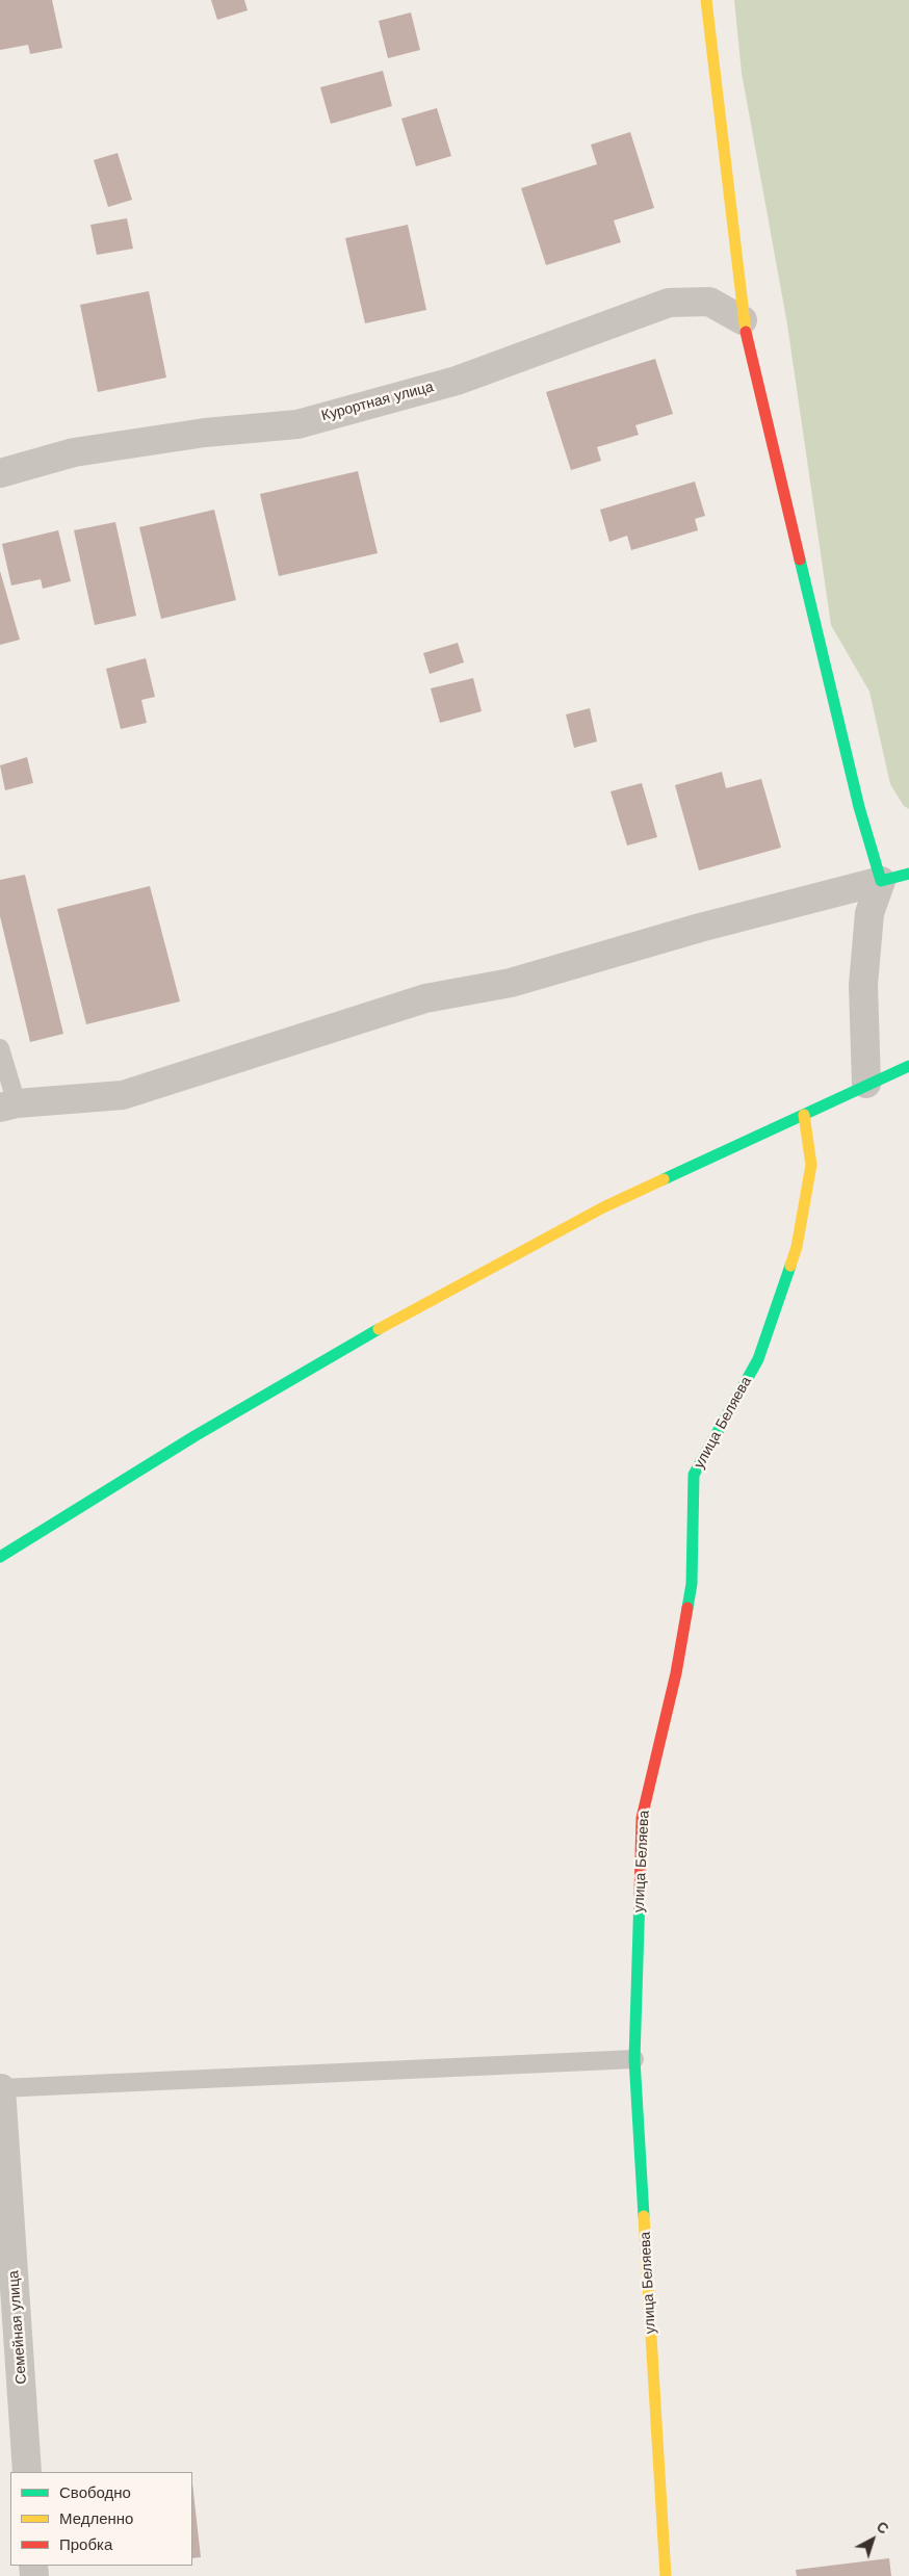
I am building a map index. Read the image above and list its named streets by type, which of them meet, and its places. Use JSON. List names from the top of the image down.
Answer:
{
  "streets": {
    "street": ["Курортная улица", "улица Беляева", "Семейная улица"]
  },
  "legend": ["Свободно", "Медленно", "Пробка"],
  "north": "top right"
}
